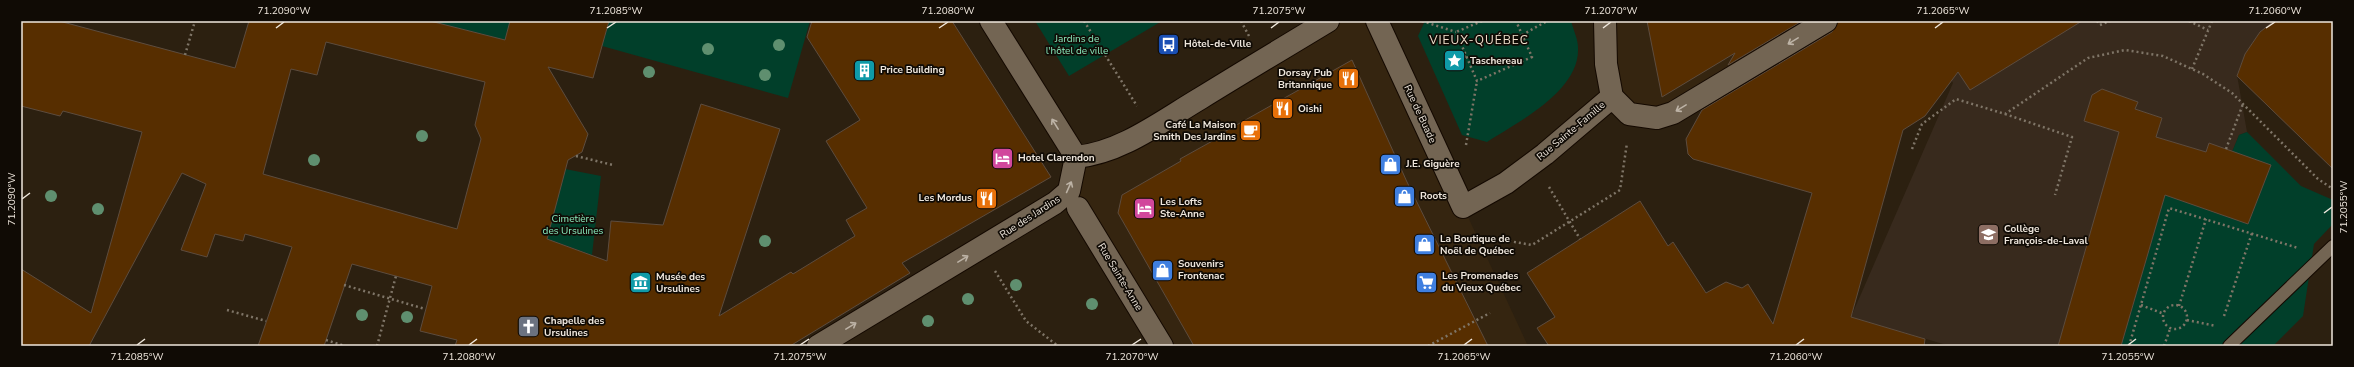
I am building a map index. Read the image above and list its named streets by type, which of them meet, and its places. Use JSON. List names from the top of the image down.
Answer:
{
  "streets": {
    "street": [
      "Rue de Buade",
      "Rue Sainte-Famille",
      "Rue des Jardins",
      "Rue Sainte-Anne"
    ]
  },
  "crossings": [
    ["Rue de Buade", "Rue Sainte-Famille"]
  ],
  "one_way": ["Rue Sainte-Famille", "Rue des Jardins"],
  "districts": ["VIEUX-QUÉBEC"],
  "parks": ["Jardins de l'hôtel de ville", "Cimetière des Ursulines"],
  "places": {
    "bus stop": ["Hôtel-de-Ville"],
    "place": ["Taschereau"],
    "building": ["Price Building"],
    "restaurant": ["Dorsay Pub Britannique", "Oishi", "Les Mordus"],
    "cafe": ["Café La Maison Smith Des Jardins"],
    "hotel": ["Hotel Clarendon", "Les Lofts Ste-Anne"],
    "shop": [
      "J.E. Giguère",
      "Roots",
      "La Boutique de Noël de Québec",
      "Souvenirs Frontenac"
    ],
    "school or university": ["Collège François-de-Laval"],
    "supermarket": ["Les Promenades du Vieux Québec"],
    "museum": ["Musée des Ursulines"],
    "church": ["Chapelle des Ursulines"]
  },
  "coordinates": [
    "71.2090°W",
    "71.2085°W",
    "71.2080°W",
    "71.2075°W",
    "71.2070°W",
    "71.2065°W",
    "71.2060°W",
    "71.2055°W"
  ]
}
